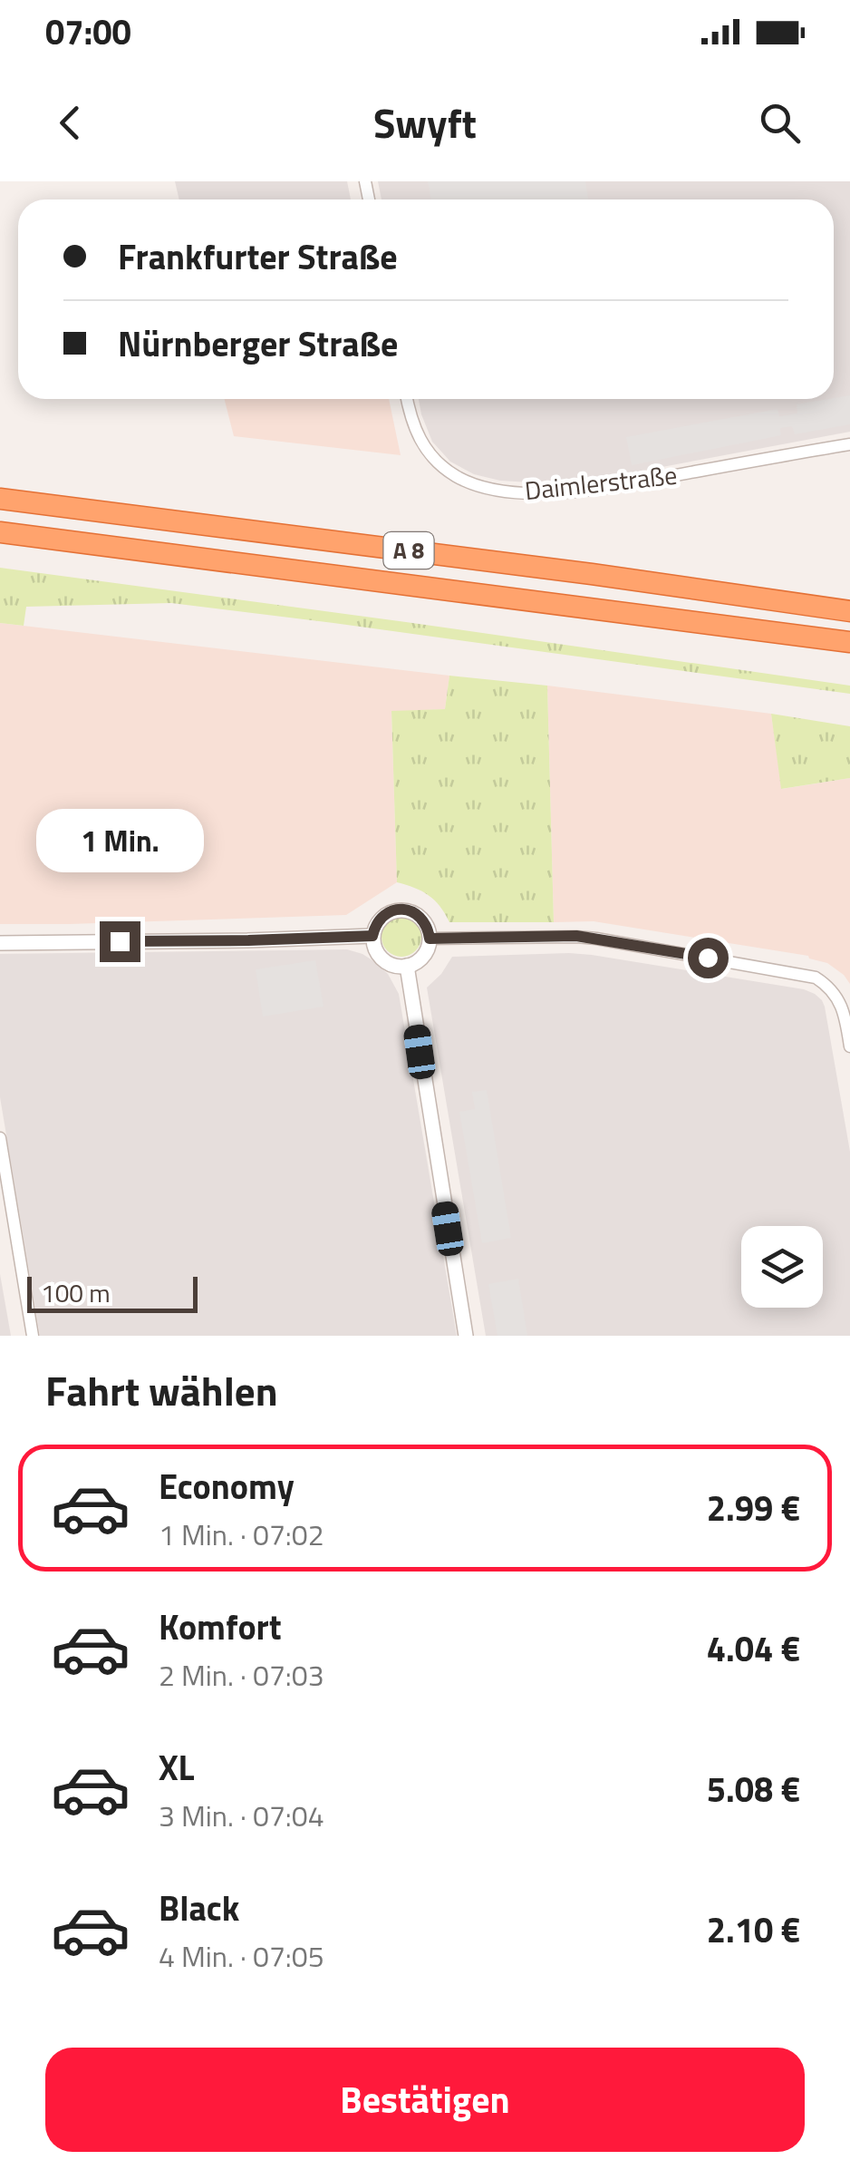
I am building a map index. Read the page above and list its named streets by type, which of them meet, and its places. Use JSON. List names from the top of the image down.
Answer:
{
  "streets": {
    "highway": ["A 8"],
    "street": ["Daimlerstraße"]
  },
  "scale_bar": "100 m",
  "page": {
    "status": "07:00",
    "header": "Swyft",
    "banner": ["Frankfurter Straße", "Nürnberger Straße"],
    "bubble": "1 Min.",
    "scale": "100 m",
    "heading": "Fahrt wählen",
    "list": [
      {
        "name": "Economy",
        "note": "1 Min. · 07:02",
        "value": "2.99 €"
      },
      {
        "name": "Komfort",
        "note": "2 Min. · 07:03",
        "value": "4.04 €"
      },
      {
        "name": "XL",
        "note": "3 Min. · 07:04",
        "value": "5.08 €"
      },
      {
        "name": "Black",
        "note": "4 Min. · 07:05",
        "value": "2.10 €"
      }
    ],
    "buttons": "Bestätigen"
  }
}
